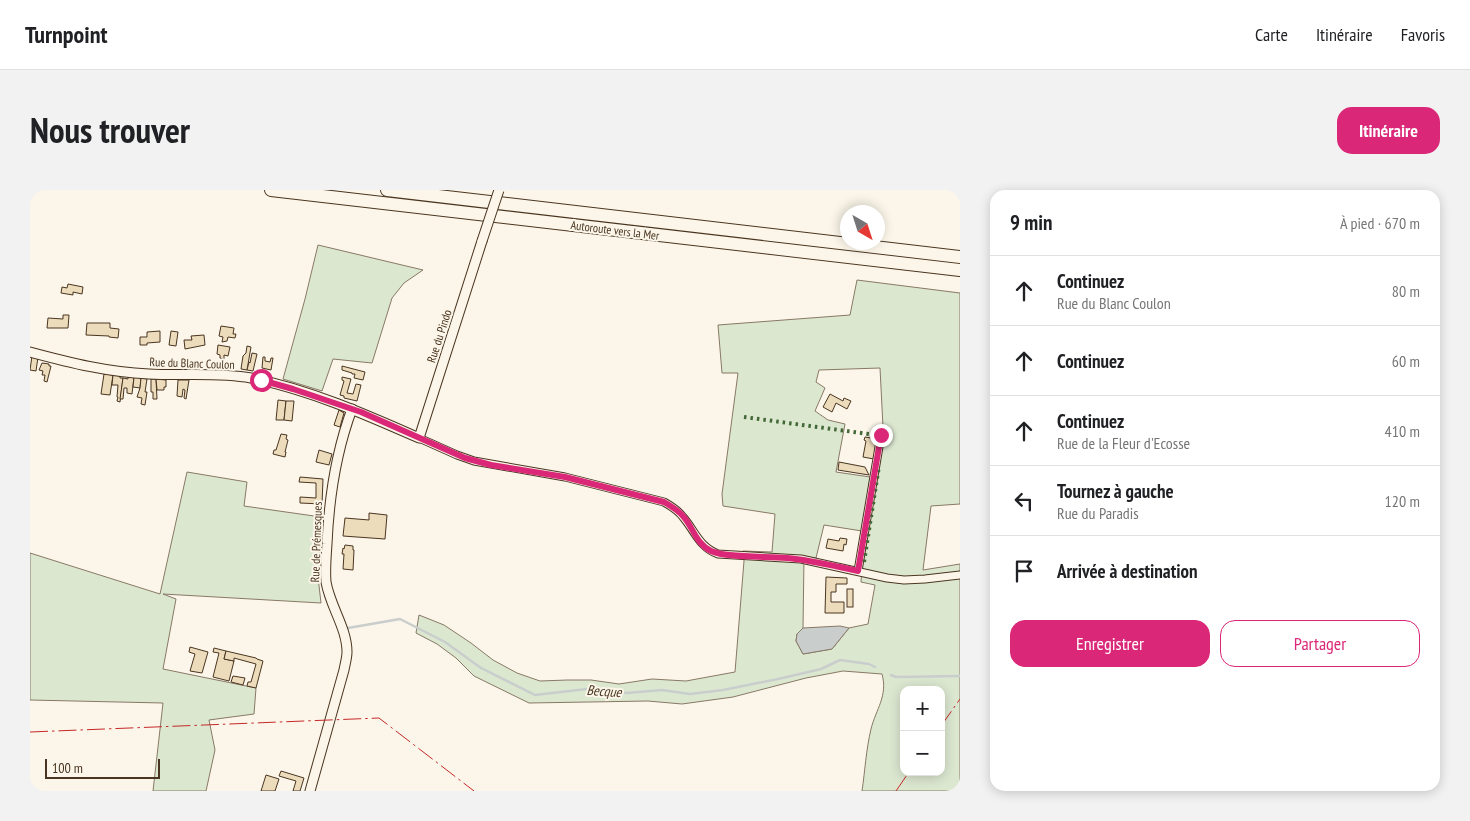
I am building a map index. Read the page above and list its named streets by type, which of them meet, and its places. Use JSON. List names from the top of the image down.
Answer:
{
  "streets": {
    "highway": ["Autoroute vers la Mer"],
    "street": ["Rue du Pindo", "Rue du Blanc Coulon", "Rue de Prémesques"]
  },
  "crossings": [
    ["Rue du Pindo", "Rue du Blanc Coulon"],
    ["Rue du Blanc Coulon", "Rue de Prémesques"]
  ],
  "water": ["Becque"],
  "scale_bar": "100 m",
  "north": "bottom right",
  "page": {
    "header": "Turnpoint",
    "nav": ["Carte", "Itinéraire", "Favoris"],
    "title": "Nous trouver",
    "buttons": [
      "Itinéraire",
      ["Enregistrer", "Partager"]
    ],
    "heading": ["9 min", "À pied · 670 m"],
    "list": [
      ["Continuez", "Rue du Blanc Coulon", "80 m"],
      ["Continuez", "60 m"],
      ["Continuez", "Rue de la Fleur d'Ecosse", "410 m"],
      ["Tournez à gauche", "Rue du Paradis", "120 m"],
      "Arrivée à destination"
    ],
    "map_buttons": ["+", "−"],
    "scale": "100 m"
  }
}
